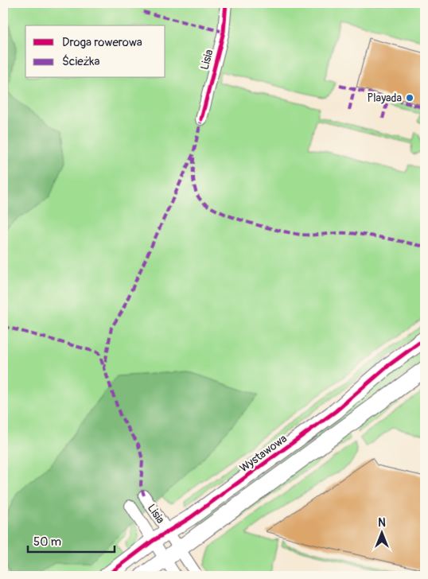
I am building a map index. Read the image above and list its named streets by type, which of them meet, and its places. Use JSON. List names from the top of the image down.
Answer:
{
  "streets": {
    "street": ["Lisia", "Wystawowa"]
  },
  "crossings": [
    ["Lisia", "Wystawowa"]
  ],
  "places": ["Playada"],
  "legend": ["Droga rowerowa", "Ścieżka"],
  "scale_bar": "50 m",
  "north": "top"
}
